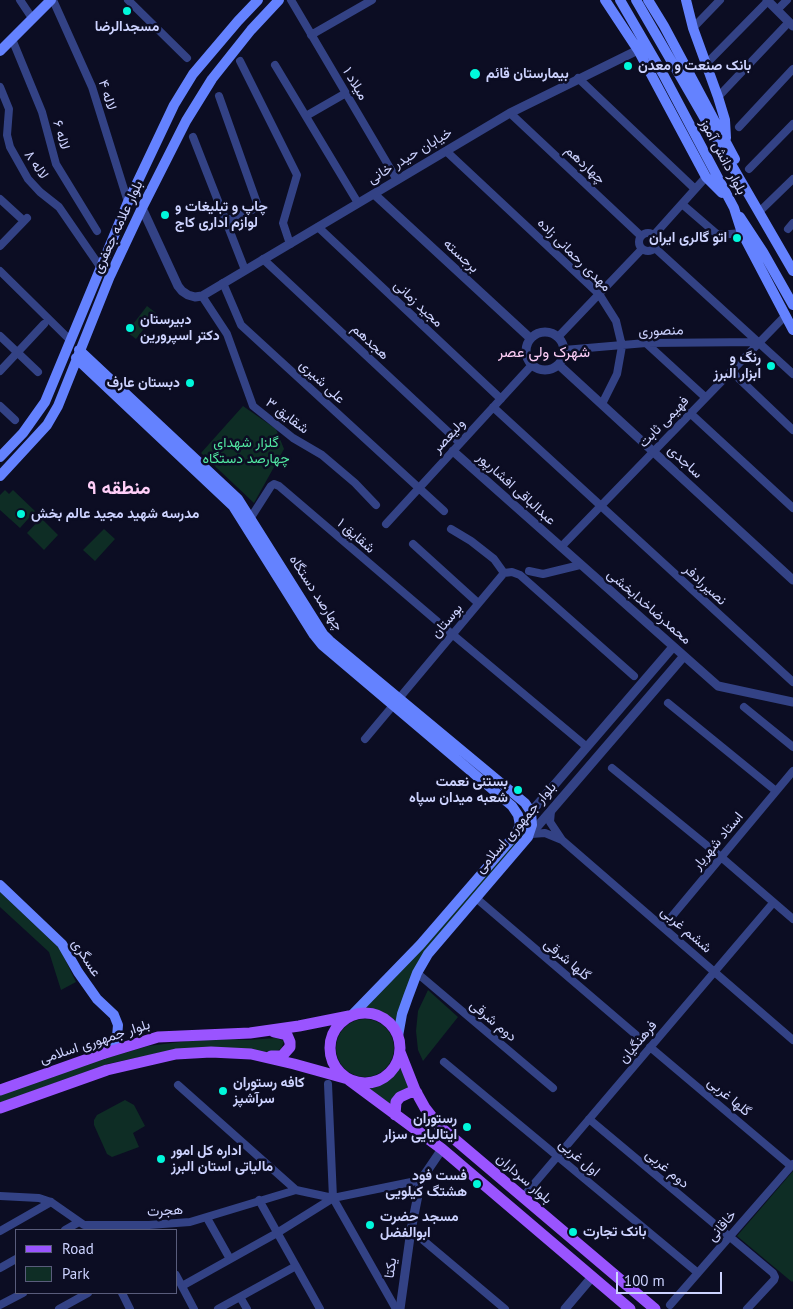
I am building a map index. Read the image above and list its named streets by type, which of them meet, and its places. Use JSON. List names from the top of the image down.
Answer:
{
  "streets": {
    "main road": [
      "بلوار دانش آموز",
      "بلوار علامه جعفری",
      "چهارصد دستگاه",
      "بلوار جمهوری اسلامی",
      "عسگری",
      "بلوار سرداران"
    ],
    "street": [
      "میلاد ۱",
      "لاله ۴",
      "لاله ۶",
      "خیابان حیدر خانی",
      "لاله ۸",
      "چهاردهم",
      "مهدی رحمانی زاده",
      "برجسته",
      "مجید زمانی",
      "منصوری",
      "هجدهم",
      "علی شیری",
      "شقایق ۳",
      "فهیمی ثابت",
      "ولیعصر",
      "ساجدی",
      "عبدالباقی افشارپور",
      "شقایق ۱",
      "نصیررادفر",
      "محمدرضاخدابخشی",
      "بوستان",
      "استاد شهریار",
      "ششم غربی",
      "گلها شرقی",
      "دوم شرقی",
      "فرهنگیان",
      "گلها غربی",
      "اول غربی",
      "دوم غربی",
      "هجرت",
      "خاقانی",
      "یکتا"
    ]
  },
  "crossings": [
    ["میلاد ۱", "خیابان حیدر خانی"],
    ["لاله ۴", "بلوار علامه جعفری"],
    ["خیابان حیدر خانی", "چهاردهم"],
    ["خیابان حیدر خانی", "مهدی رحمانی زاده"],
    ["خیابان حیدر خانی", "برجسته"],
    ["خیابان حیدر خانی", "مجید زمانی"],
    ["خیابان حیدر خانی", "هجدهم"],
    ["خیابان حیدر خانی", "علی شیری"],
    ["خیابان حیدر خانی", "شقایق ۳"],
    ["بلوار دانش آموز", "فهیمی ثابت"],
    ["لاله ۸", "بلوار علامه جعفری"],
    ["بلوار علامه جعفری", "چهارصد دستگاه"],
    ["مهدی رحمانی زاده", "منصوری"],
    ["مهدی رحمانی زاده", "ساجدی"],
    ["برجسته", "منصوری"],
    ["برجسته", "ولیعصر"],
    ["برجسته", "ساجدی"],
    ["مجید زمانی", "ولیعصر"],
    ["منصوری", "فهیمی ثابت"],
    ["منصوری", "ولیعصر"],
    ["منصوری", "ساجدی"],
    ["هجدهم", "ولیعصر"],
    ["علی شیری", "ولیعصر"],
    ["فهیمی ثابت", "ساجدی"],
    ["فهیمی ثابت", "عبدالباقی افشارپور"],
    ["فهیمی ثابت", "نصیررادفر"],
    ["فهیمی ثابت", "محمدرضاخدابخشی"],
    ["ولیعصر", "ساجدی"],
    ["ولیعصر", "عبدالباقی افشارپور"],
    ["ولیعصر", "نصیررادفر"],
    ["عبدالباقی افشارپور", "محمدرضاخدابخشی"],
    ["شقایق ۱", "چهارصد دستگاه"],
    ["شقایق ۱", "بوستان"],
    ["چهارصد دستگاه", "بوستان"],
    ["چهارصد دستگاه", "بلوار جمهوری اسلامی"],
    ["محمدرضاخدابخشی", "بلوار جمهوری اسلامی"],
    ["بلوار جمهوری اسلامی", "عسگری"],
    ["بلوار جمهوری اسلامی", "گلها شرقی"],
    ["بلوار جمهوری اسلامی", "دوم شرقی"],
    ["بلوار جمهوری اسلامی", "بلوار سرداران"],
    ["استاد شهریار", "ششم غربی"],
    ["ششم غربی", "فرهنگیان"],
    ["فرهنگیان", "گلها غربی"],
    ["فرهنگیان", "اول غربی"],
    ["فرهنگیان", "دوم غربی"],
    ["فرهنگیان", "بلوار سرداران"],
    ["گلها غربی", "خاقانی"],
    ["اول غربی", "خاقانی"],
    ["دوم غربی", "خاقانی"]
  ],
  "districts": ["شهرک ولی عصر", "منطقه ۹"],
  "parks": ["گلزار شهدای چهارصد دستگاه"],
  "places": [
    "مسجدالرضا",
    "بانک صنعت و معدن",
    "بیمارستان قائم",
    "چاپ و تبلیغات و لوازم اداری کاج",
    "اتو گالری ایران",
    "دبیرستان دکتر اسپرورین",
    "رنگ و ابزار البرز",
    "دبستان عارف",
    "مدرسه شهید مجید عالم بخش",
    "بستنی نعمت شعبه میدان سپاه",
    "کافه رستوران سرآشپز",
    "رستوران ایتالیایی سزار",
    "اداره کل امور مالیاتی استان البرز",
    "فست فود هشتگ کیلویی",
    "مسجد حضرت ابوالفضل",
    "بانک تجارت"
  ],
  "legend": ["Road", "Park"],
  "scale_bar": "100 m"
}
